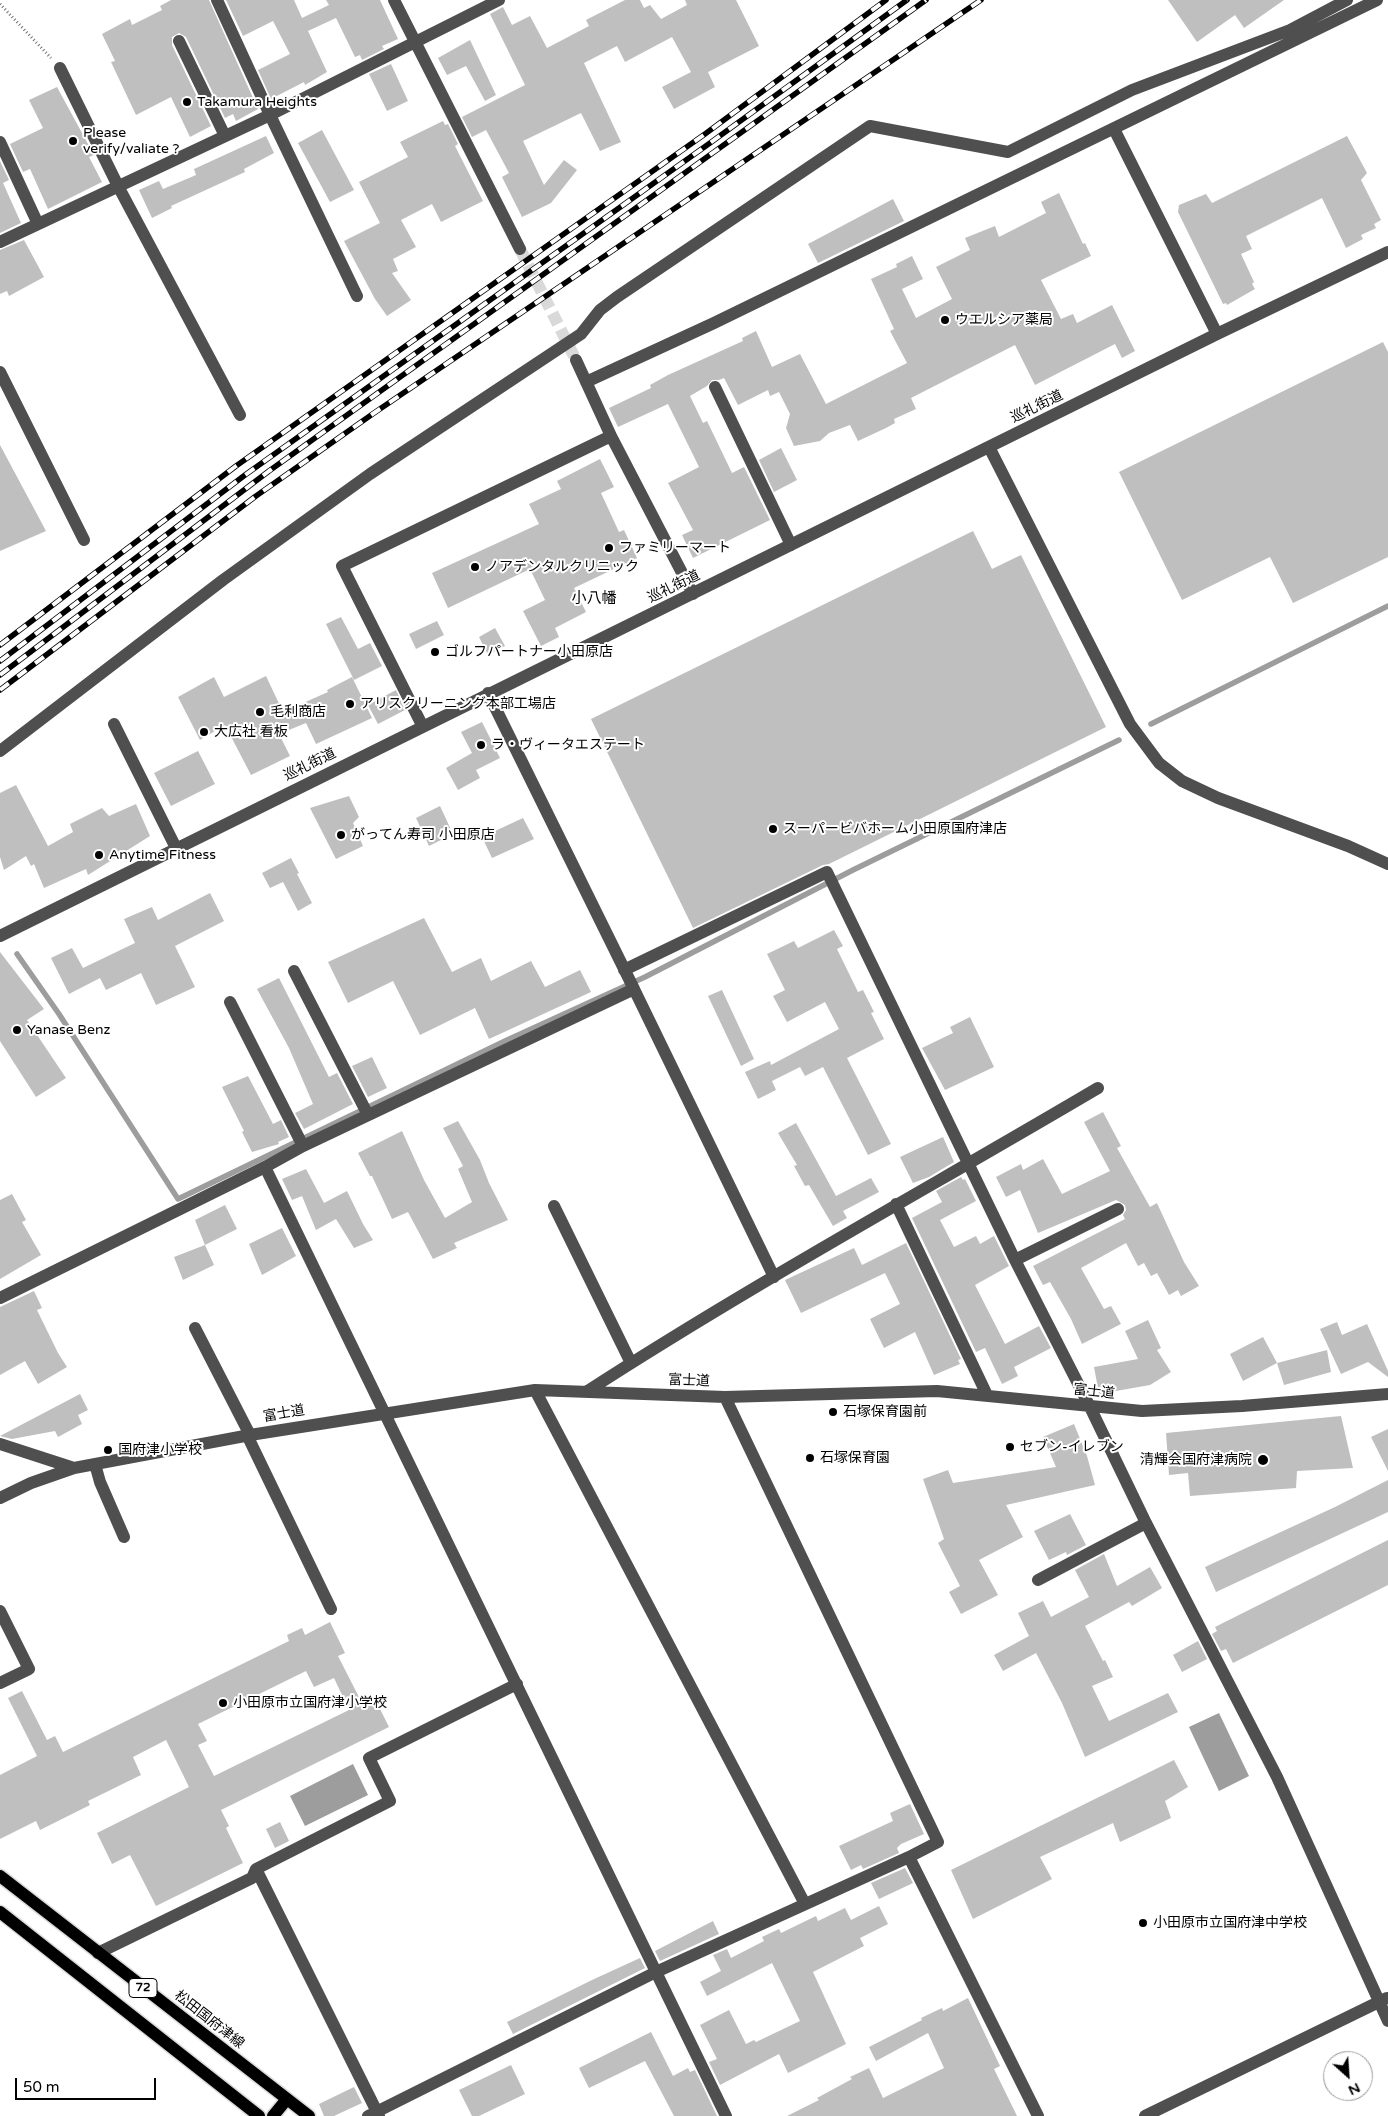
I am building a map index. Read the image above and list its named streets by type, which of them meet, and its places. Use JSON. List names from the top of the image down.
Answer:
{
  "streets": {
    "main road": ["72", "松田国府津線"],
    "street": ["巡礼街道", "富士道"]
  },
  "districts": ["小八幡"],
  "places": [
    "Takamura Heights",
    "Please verify/valiate ?",
    "ウエルシア薬局",
    "ファミリーマート",
    "ノアデンタルクリニック",
    "ゴルフパートナー小田原店",
    "アリスクリーニング本部工場店",
    "毛利商店",
    "大広社 看板",
    "ラ・ヴィータエステート",
    "スーパービバホーム小田原国府津店",
    "がってん寿司 小田原店",
    "Anytime Fitness",
    "Yanase Benz",
    "石塚保育園前",
    "セブン-イレブン",
    "国府津小学校",
    "石塚保育園",
    "清輝会国府津病院",
    "小田原市立国府津小学校",
    "小田原市立国府津中学校"
  ],
  "scale_bar": "50 m",
  "north": "bottom right"
}
